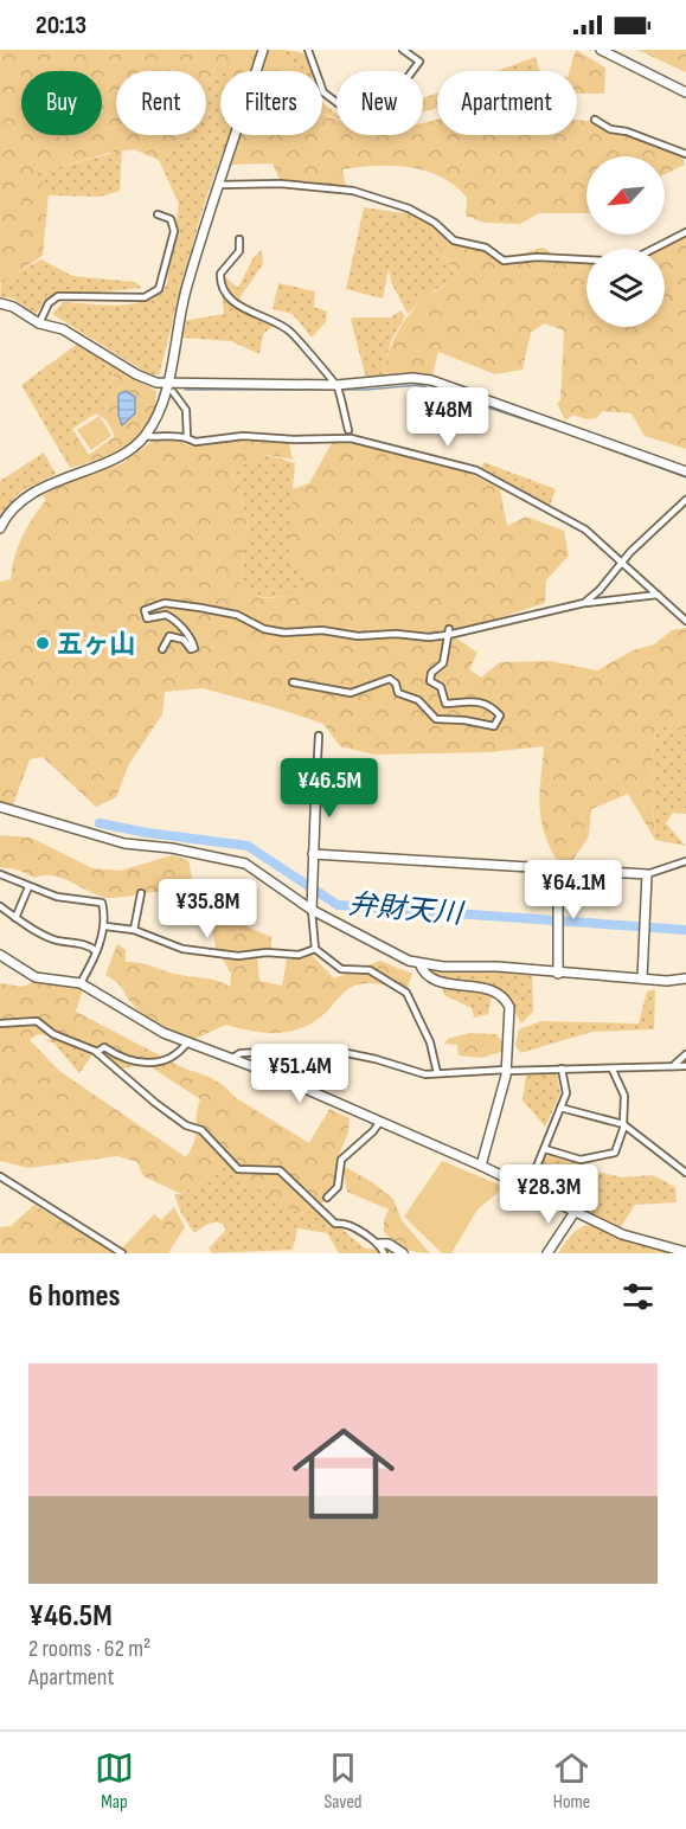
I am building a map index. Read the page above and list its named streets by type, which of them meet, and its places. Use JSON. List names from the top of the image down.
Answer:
{
  "water": ["弁財天川"],
  "places": ["五ヶ山"],
  "north": "bottom left",
  "page": {
    "status": "20:13",
    "chip": [
      "Buy",
      "Rent",
      "Filters",
      "New",
      "Apartment"
    ],
    "price": [
      "¥48M",
      "¥46.5M",
      "¥64.1M",
      "¥35.8M",
      "¥51.4M",
      "¥28.3M"
    ],
    "heading": "6 homes",
    "list": [
      {
        "name": "¥46.5M",
        "note": "2 rooms · 62 m² · Apartment"
      }
    ],
    "tabs": ["Map", "Saved", "Home"]
  }
}
